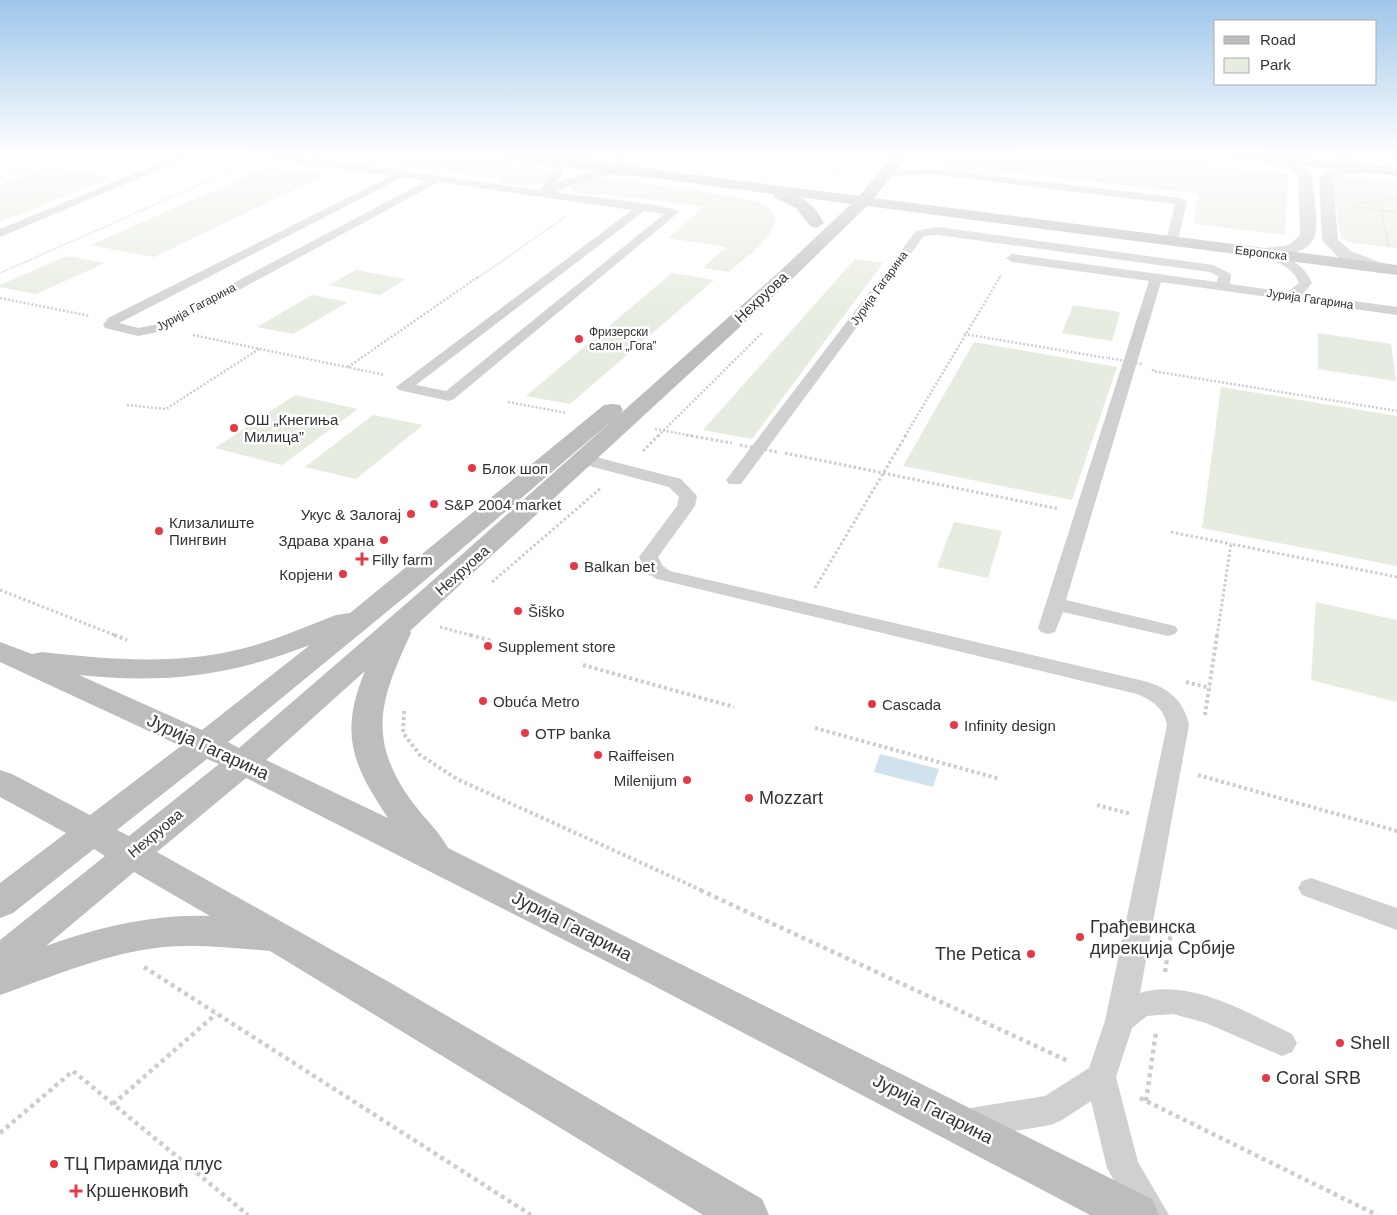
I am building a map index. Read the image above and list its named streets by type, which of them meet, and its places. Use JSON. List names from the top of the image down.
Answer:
{
  "streets": {
    "street": ["Европска", "Јурија Гагарина", "Нехруова"]
  },
  "crossings": [
    ["Јурија Гагарина", "Нехруова"]
  ],
  "places": {
    "other": [
      "Фризерски салон „Гога”",
      "ОШ „Кнегиња Милица”",
      "Блок шоп",
      "S&P 2004 market",
      "Укус & Залогај",
      "Клизалиште Пингвин",
      "Здрава храна",
      "Balkan bet",
      "Корјени",
      "Šiško",
      "Supplement store",
      "Obuća Metro",
      "Cascada",
      "Infinity design",
      "OTP banka",
      "Raiffeisen",
      "Milenijum",
      "Mozzart",
      "Грађевинска дирекција Србије",
      "The Petica",
      "Shell",
      "Coral SRB",
      "ТЦ Пирамида плус"
    ],
    "health": ["Filly farm", "Кршенковић"]
  },
  "legend": ["Road", "Park"]
}
